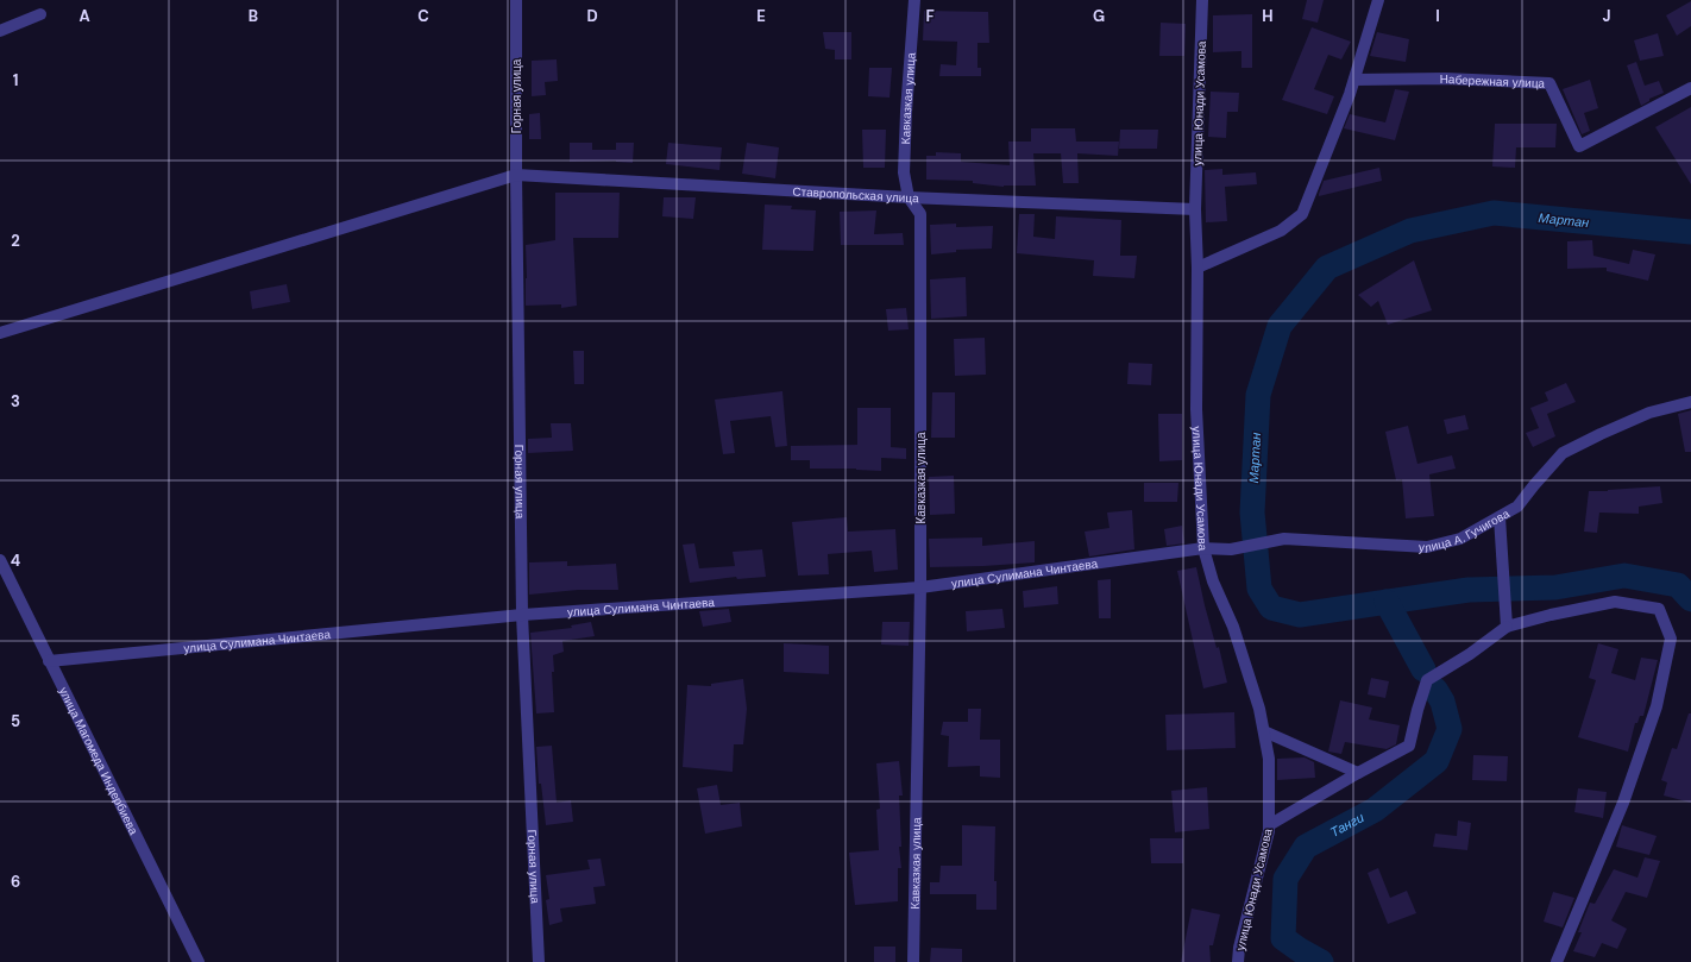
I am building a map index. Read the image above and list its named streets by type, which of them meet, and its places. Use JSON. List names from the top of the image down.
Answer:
{
  "streets": {
    "street": [
      "Набережная улица",
      "Горная улица",
      "Кавказкая улица",
      "улица Юнади Усамова",
      "Ставропольская улица",
      "улица А. Гучигова",
      "улица Сулимана Чинтаева",
      "улица Магомеда Индербиева"
    ]
  },
  "crossings": [
    ["Горная улица", "Ставропольская улица"],
    ["Горная улица", "улица Сулимана Чинтаева"],
    ["Кавказкая улица", "Ставропольская улица"],
    ["Кавказкая улица", "улица Сулимана Чинтаева"],
    ["улица Юнади Усамова", "Ставропольская улица"],
    ["улица Юнади Усамова", "улица Сулимана Чинтаева"],
    ["улица А. Гучигова", "улица Сулимана Чинтаева"],
    ["улица Сулимана Чинтаева", "улица Магомеда Индербиева"]
  ],
  "water": ["Мартан", "Танги"],
  "grid": {
    "columns": [
      "A",
      "B",
      "C",
      "D",
      "E",
      "F",
      "G",
      "H",
      "I",
      "J"
    ],
    "rows": [
      "1",
      "2",
      "3",
      "4",
      "5",
      "6"
    ]
  }
}
